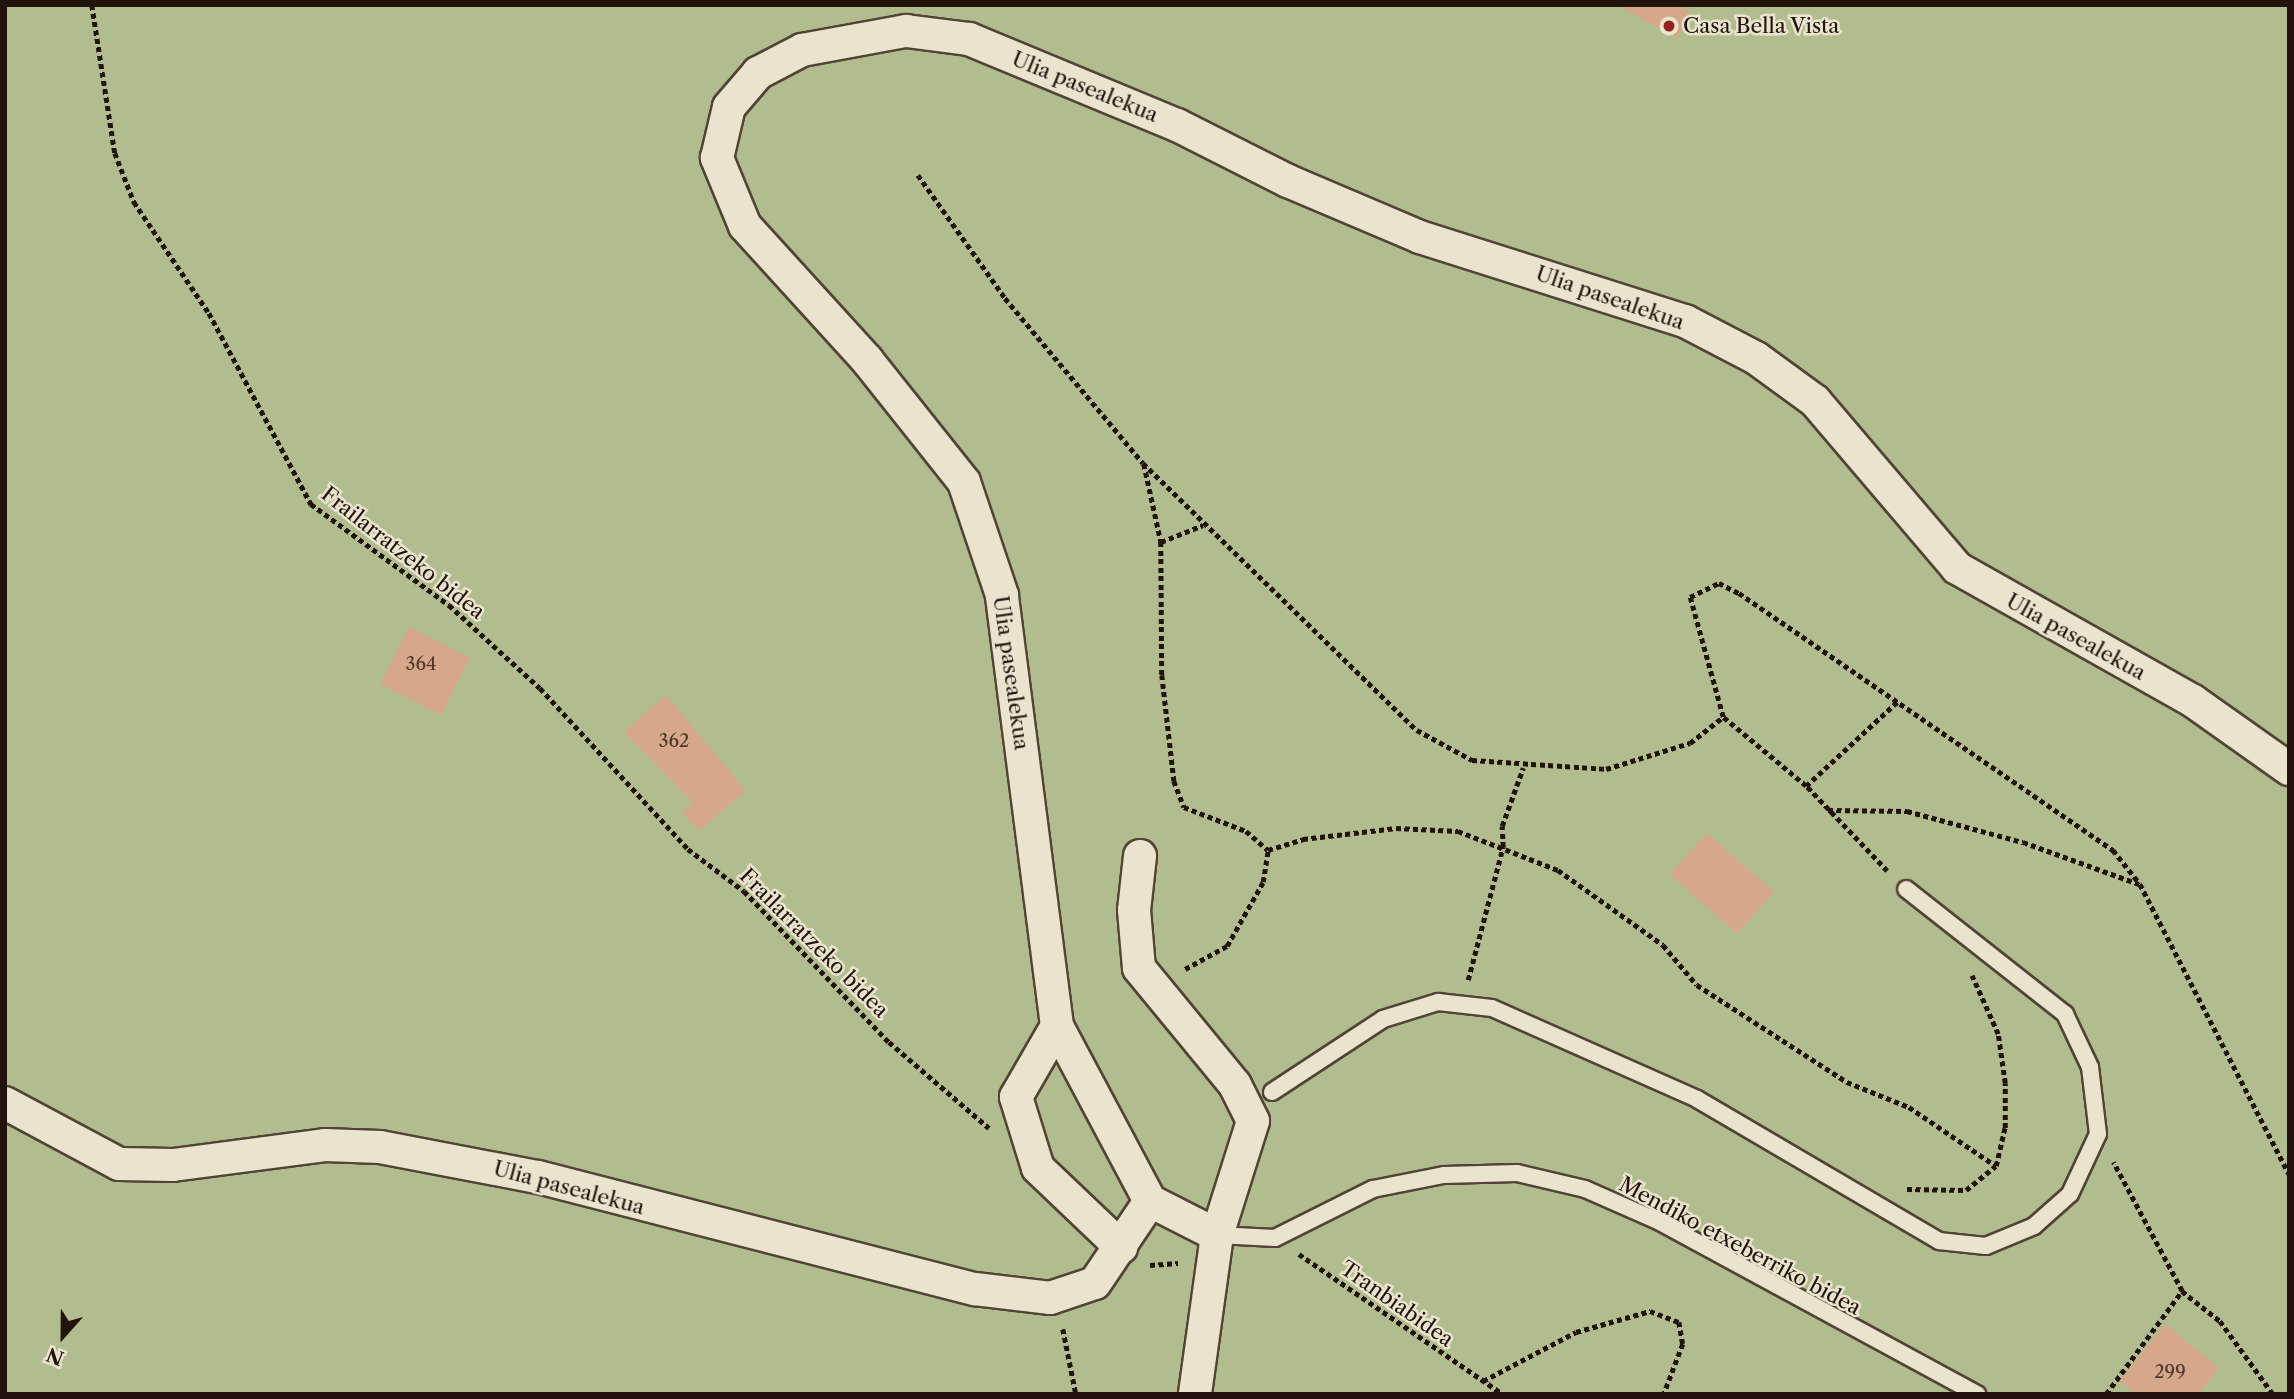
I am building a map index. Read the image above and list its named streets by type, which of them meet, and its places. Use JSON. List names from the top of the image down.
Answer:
{
  "streets": {
    "street": ["Ulia pasealekua"],
    "lane": ["Mendiko etxeberriko bidea"],
    "path": ["Frailarratzeko bidea", "Tranbiabidea"]
  },
  "crossings": [
    ["Mendiko etxeberriko bidea", "Tranbiabidea"]
  ],
  "places": ["Casa Bella Vista"],
  "house_numbers": ["364", "362", "299"],
  "north": "bottom"
}
